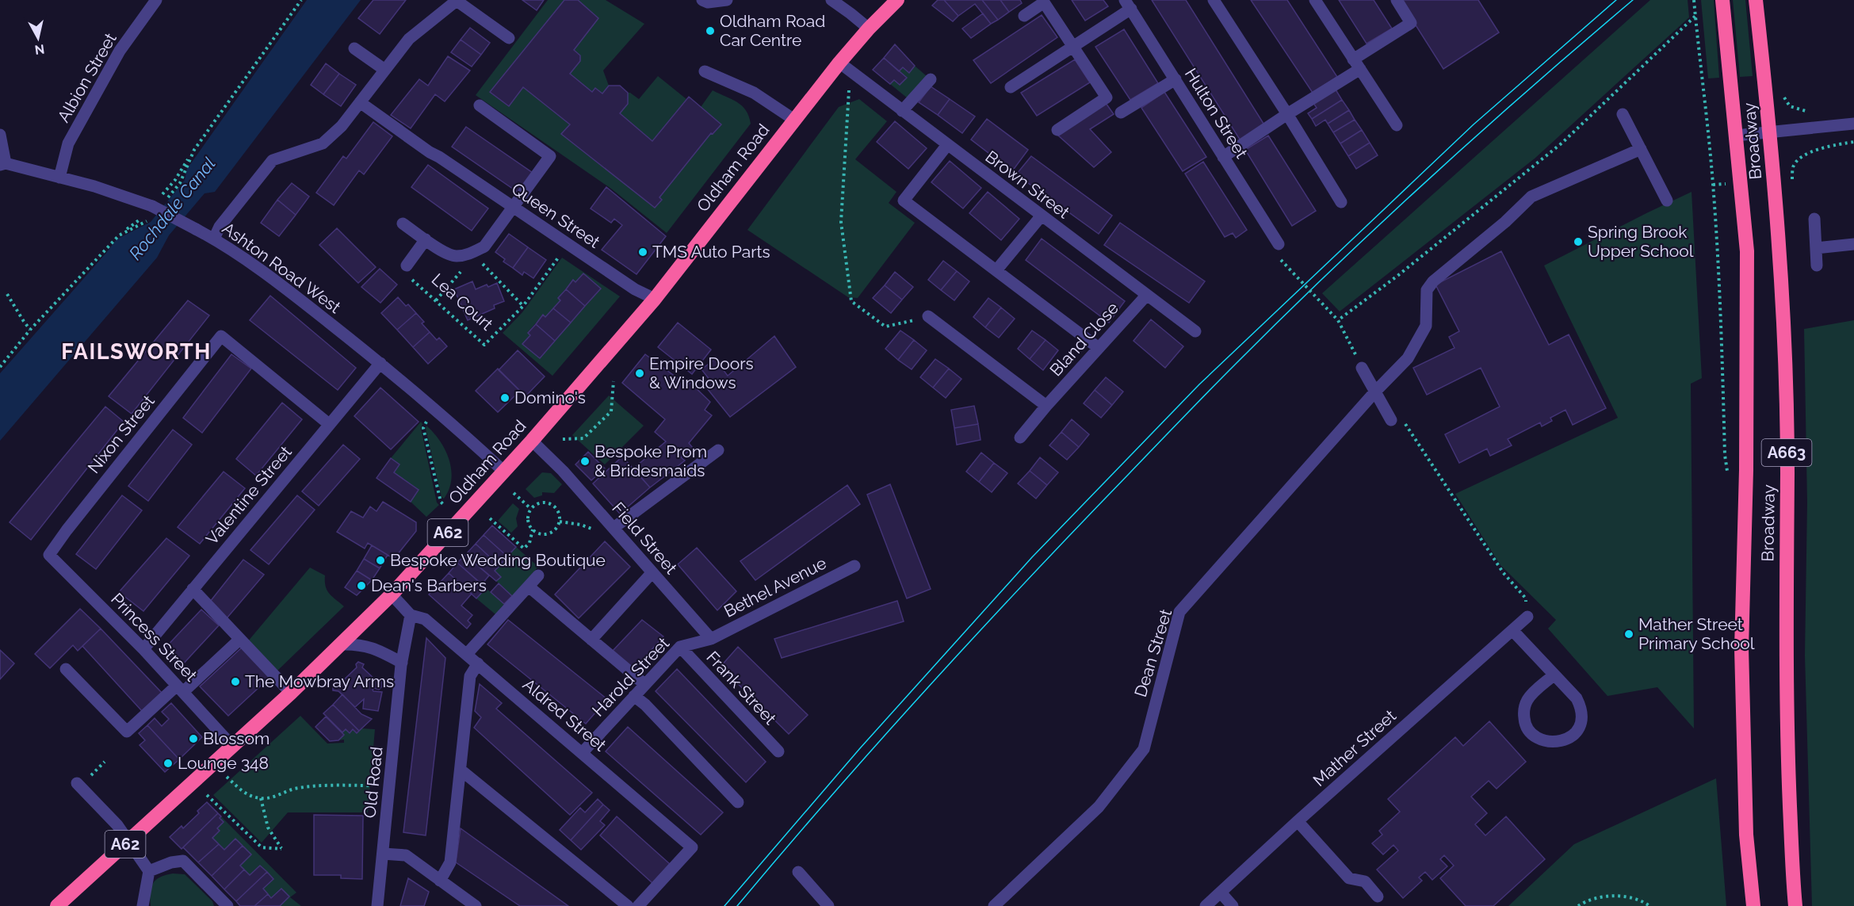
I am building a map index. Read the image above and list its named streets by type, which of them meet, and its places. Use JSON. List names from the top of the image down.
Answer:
{
  "streets": {
    "highway": [
      "Broadway",
      "Oldham Road",
      "A663",
      "A62"
    ],
    "street": [
      "Albion Street",
      "Hulton Street",
      "Brown Street",
      "Queen Street",
      "Ashton Road West",
      "Lea Court",
      "Bland Close",
      "Nixon Street",
      "Valentine Street",
      "Field Street",
      "Bethel Avenue",
      "Princess Street",
      "Dean Street",
      "Harold Street",
      "Frank Street",
      "Aldred Street",
      "Mather Street",
      "Old Road"
    ]
  },
  "crossings": [
    ["Albion Street", "Ashton Road West"],
    ["Oldham Road", "Brown Street"],
    ["Oldham Road", "Queen Street"],
    ["Oldham Road", "Ashton Road West"],
    ["Oldham Road", "Field Street"],
    ["Oldham Road", "Princess Street"],
    ["Brown Street", "Bland Close"],
    ["Queen Street", "Lea Court"],
    ["Ashton Road West", "Valentine Street"],
    ["Nixon Street", "Valentine Street"],
    ["Nixon Street", "Princess Street"],
    ["Valentine Street", "Princess Street"],
    ["Field Street", "Bethel Avenue"],
    ["Field Street", "Harold Street"],
    ["Bethel Avenue", "Harold Street"],
    ["Harold Street", "Frank Street"],
    ["Harold Street", "Aldred Street"],
    ["Aldred Street", "Old Road"]
  ],
  "districts": ["FAILSWORTH"],
  "water": ["Rochdale Canal"],
  "places": [
    "Oldham Road Car Centre",
    "Spring Brook Upper School",
    "TMS Auto Parts",
    "Empire Doors & Windows",
    "Domino's",
    "Bespoke Prom & Bridesmaids",
    "Bespoke Wedding Boutique",
    "Dean's Barbers",
    "Mather Street Primary School",
    "The Mowbray Arms",
    "Blossom",
    "Lounge 348"
  ],
  "north": "bottom"
}
